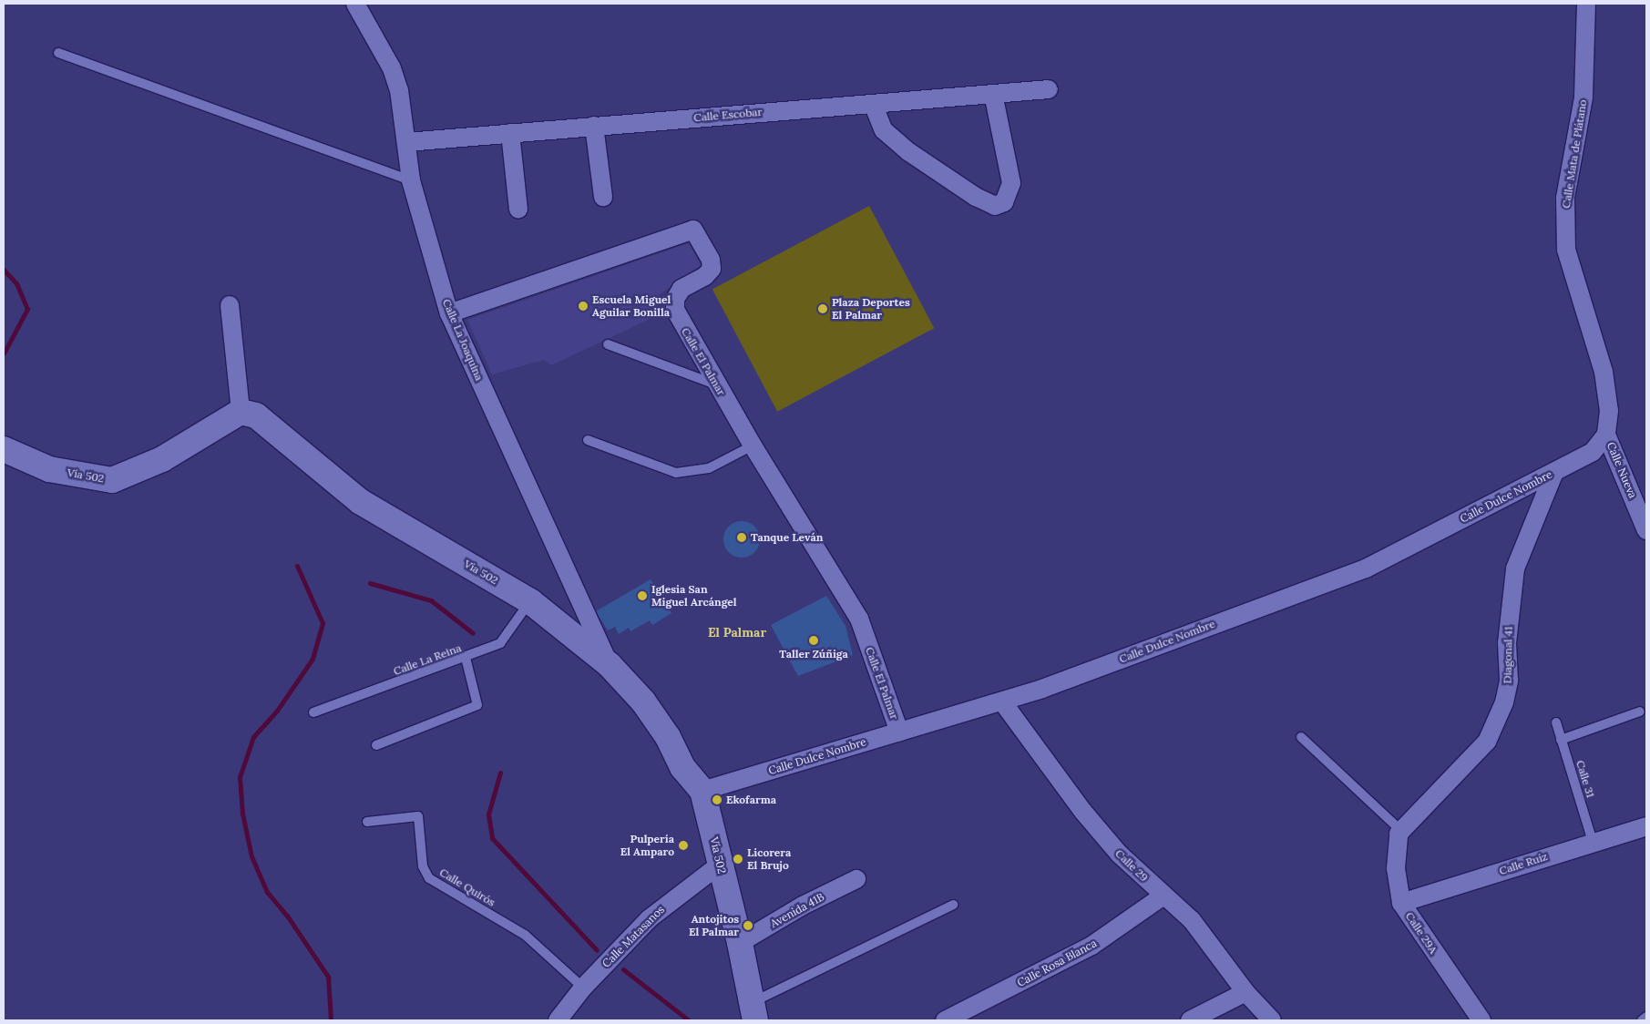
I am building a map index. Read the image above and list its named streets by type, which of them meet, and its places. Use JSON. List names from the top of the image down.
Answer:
{
  "streets": {
    "street": [
      "Calle Escobar",
      "Calle Mata de Plátano",
      "Calle La Joaquina",
      "Calle El Palmar",
      "Calle Nueva",
      "Vía 502",
      "Calle Dulce Nombre",
      "Diagonal 41",
      "Calle Ruíz",
      "Calle 29",
      "Avenida 41B",
      "Calle 29A",
      "Calle Matasanos",
      "Calle Rosa Blanca"
    ],
    "lane": ["Calle La Reina", "Calle 31", "Calle Quirós"]
  },
  "crossings": [
    ["Calle Escobar", "Calle La Joaquina"],
    ["Calle Mata de Plátano", "Calle Nueva"],
    ["Calle Mata de Plátano", "Calle Dulce Nombre"],
    ["Calle La Joaquina", "Calle El Palmar"],
    ["Calle La Joaquina", "Vía 502"],
    ["Calle El Palmar", "Calle Dulce Nombre"],
    ["Calle Nueva", "Calle Dulce Nombre"],
    ["Vía 502", "Calle Dulce Nombre"],
    ["Vía 502", "Calle La Reina"],
    ["Vía 502", "Avenida 41B"],
    ["Vía 502", "Calle Matasanos"],
    ["Calle Dulce Nombre", "Diagonal 41"],
    ["Calle Dulce Nombre", "Calle 29"],
    ["Diagonal 41", "Calle 29A"],
    ["Calle 31", "Calle Ruíz"],
    ["Calle Ruíz", "Calle 29A"],
    ["Calle 29", "Calle Rosa Blanca"],
    ["Calle Quirós", "Calle Matasanos"]
  ],
  "districts": ["El Palmar"],
  "places": [
    "Escuela Miguel Aguilar Bonilla",
    "Plaza Deportes El Palmar",
    "Tanque Leván",
    "Iglesia San Miguel Arcángel",
    "Taller Zúñiga",
    "Ekofarma",
    "Pulpería El Amparo",
    "Licorera El Brujo",
    "Antojitos El Palmar"
  ]
}
